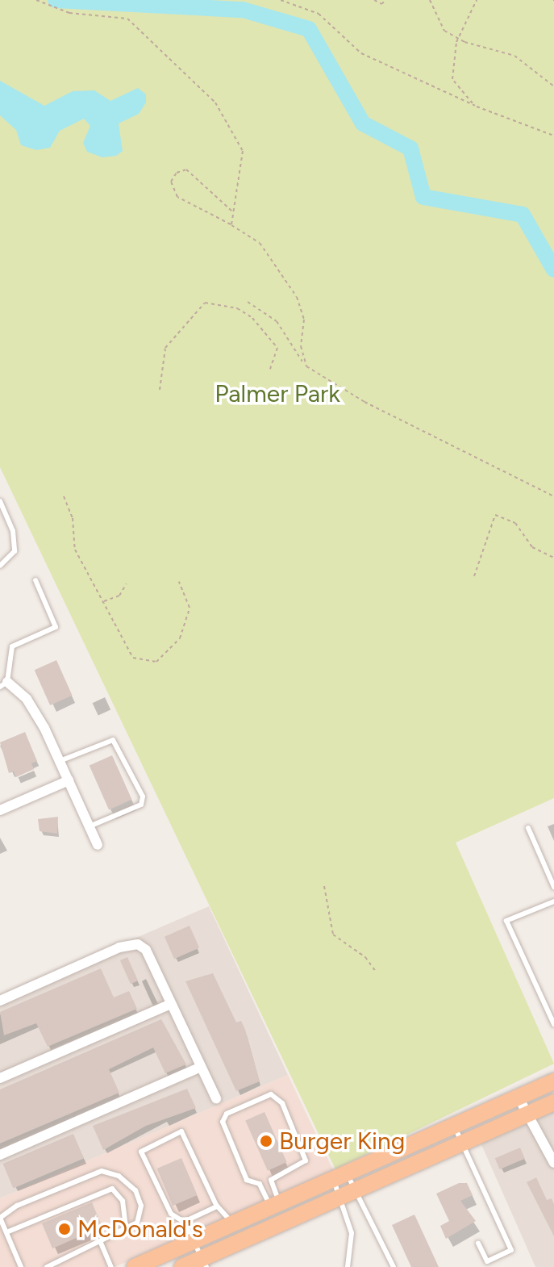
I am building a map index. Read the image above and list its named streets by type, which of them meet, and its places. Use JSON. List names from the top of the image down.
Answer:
{
  "parks": ["Palmer Park"],
  "places": ["Burger King", "McDonald's"]
}
